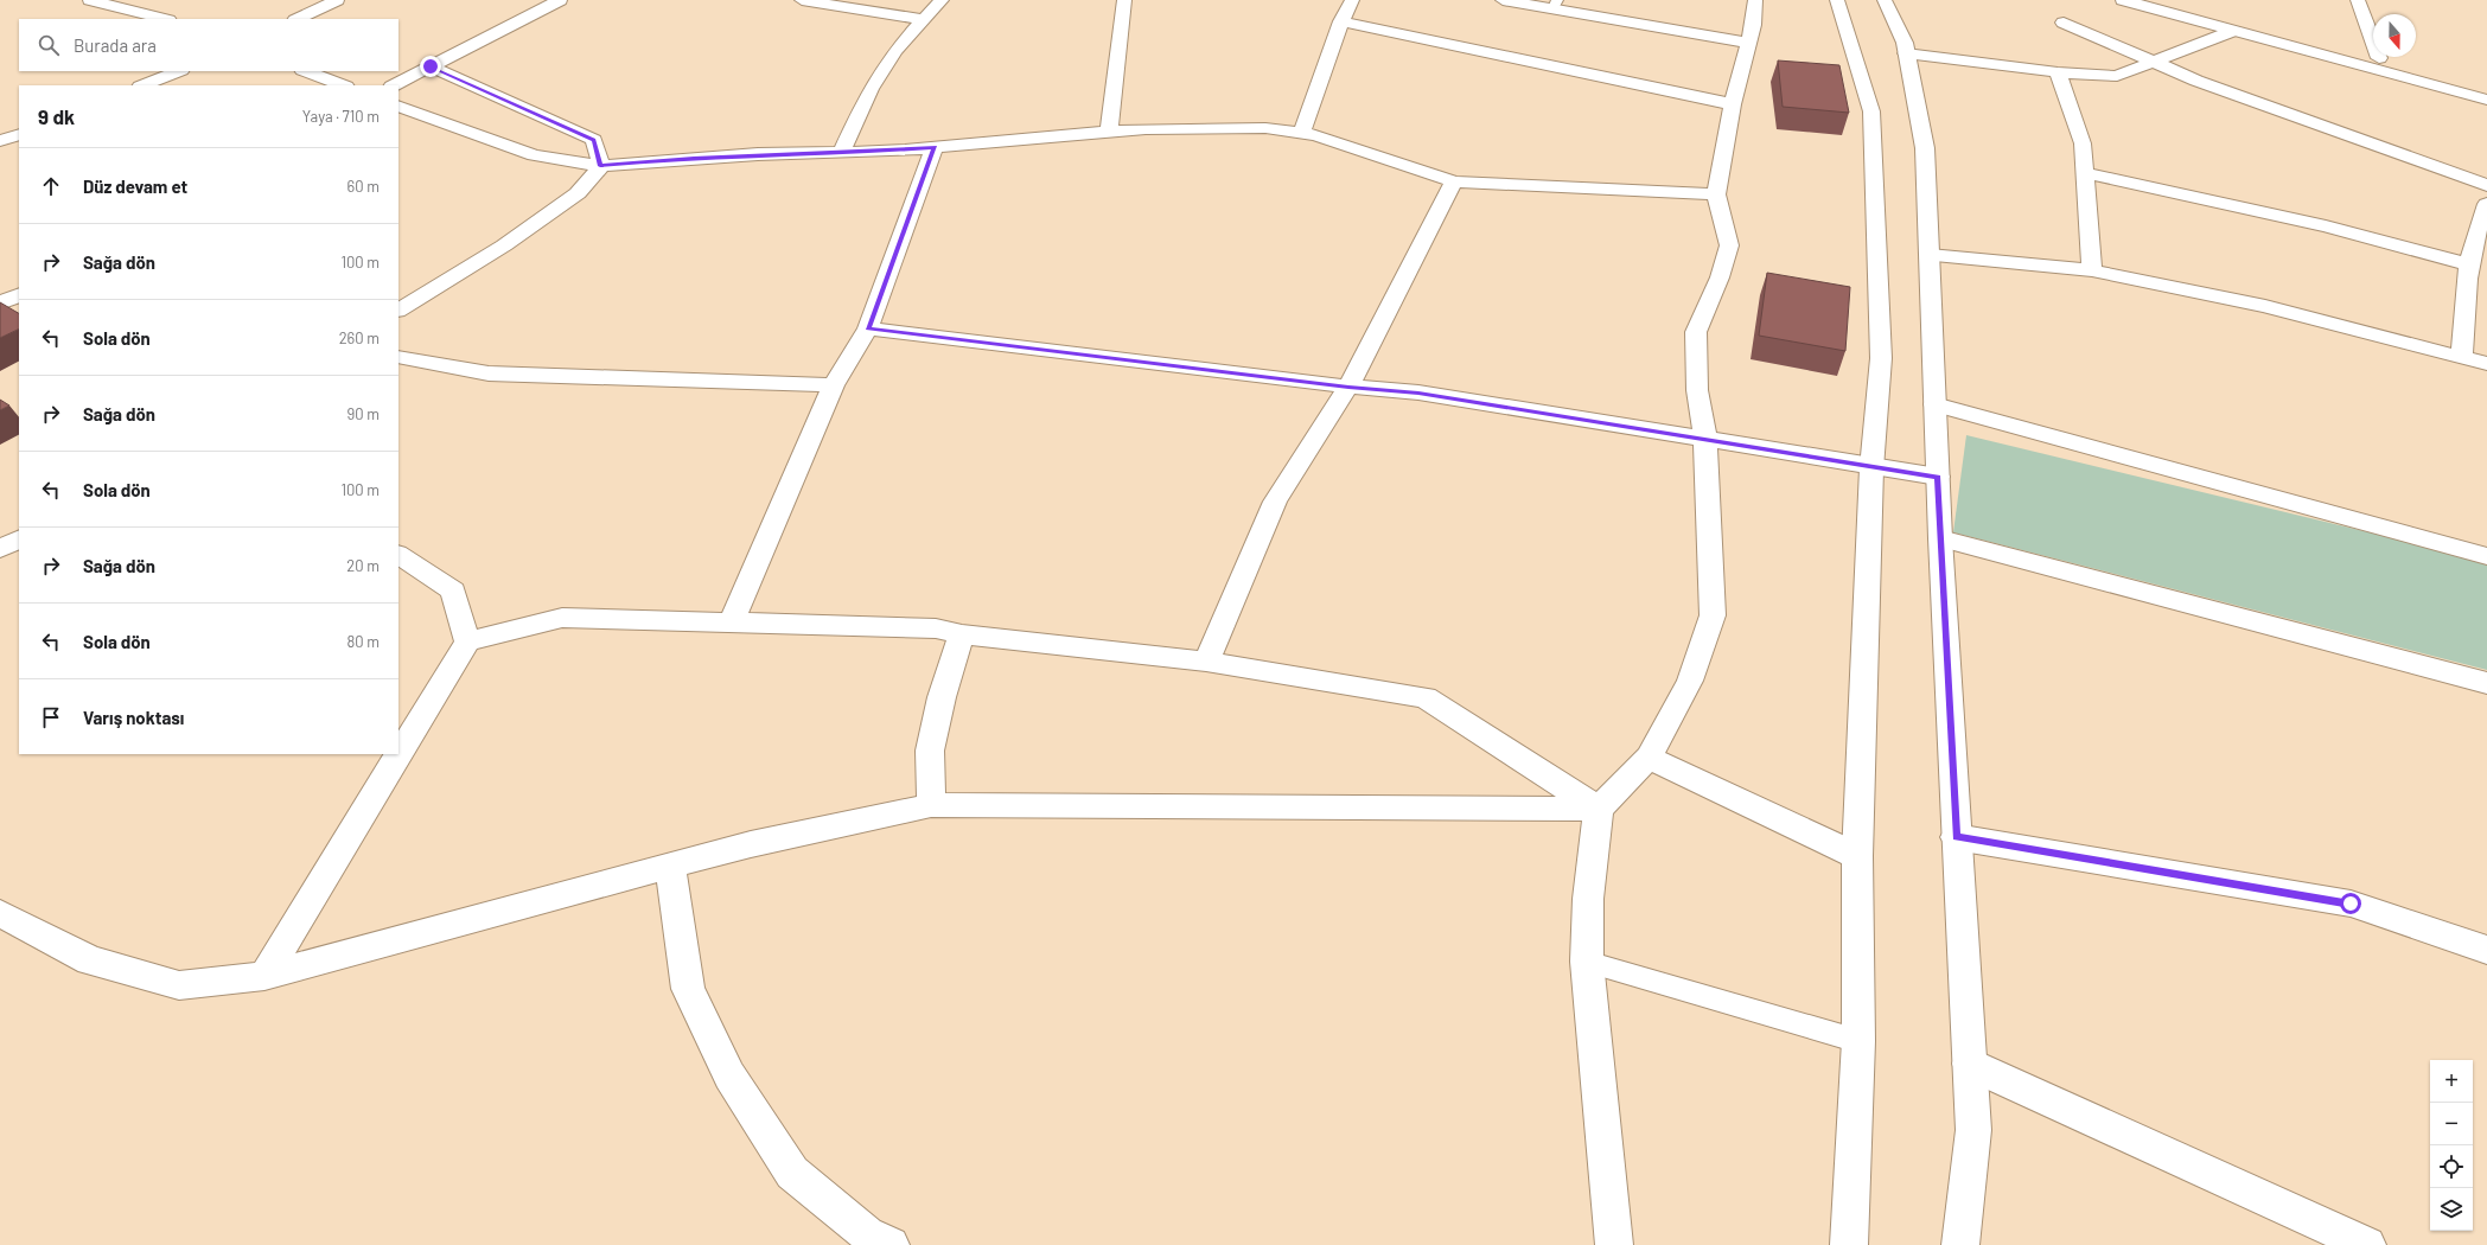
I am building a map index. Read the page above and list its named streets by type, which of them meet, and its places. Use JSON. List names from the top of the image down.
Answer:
{
  "north": "bottom",
  "page": {
    "search": "Burada ara",
    "heading": ["9 dk", "Yaya · 710 m"],
    "list": [
      ["Düz devam et", "60 m"],
      ["Sağa dön", "100 m"],
      ["Sola dön", "260 m"],
      ["Sağa dön", "90 m"],
      ["Sola dön", "100 m"],
      ["Sağa dön", "20 m"],
      ["Sola dön", "80 m"],
      "Varış noktası"
    ],
    "map_buttons": ["+", "−"]
  }
}
